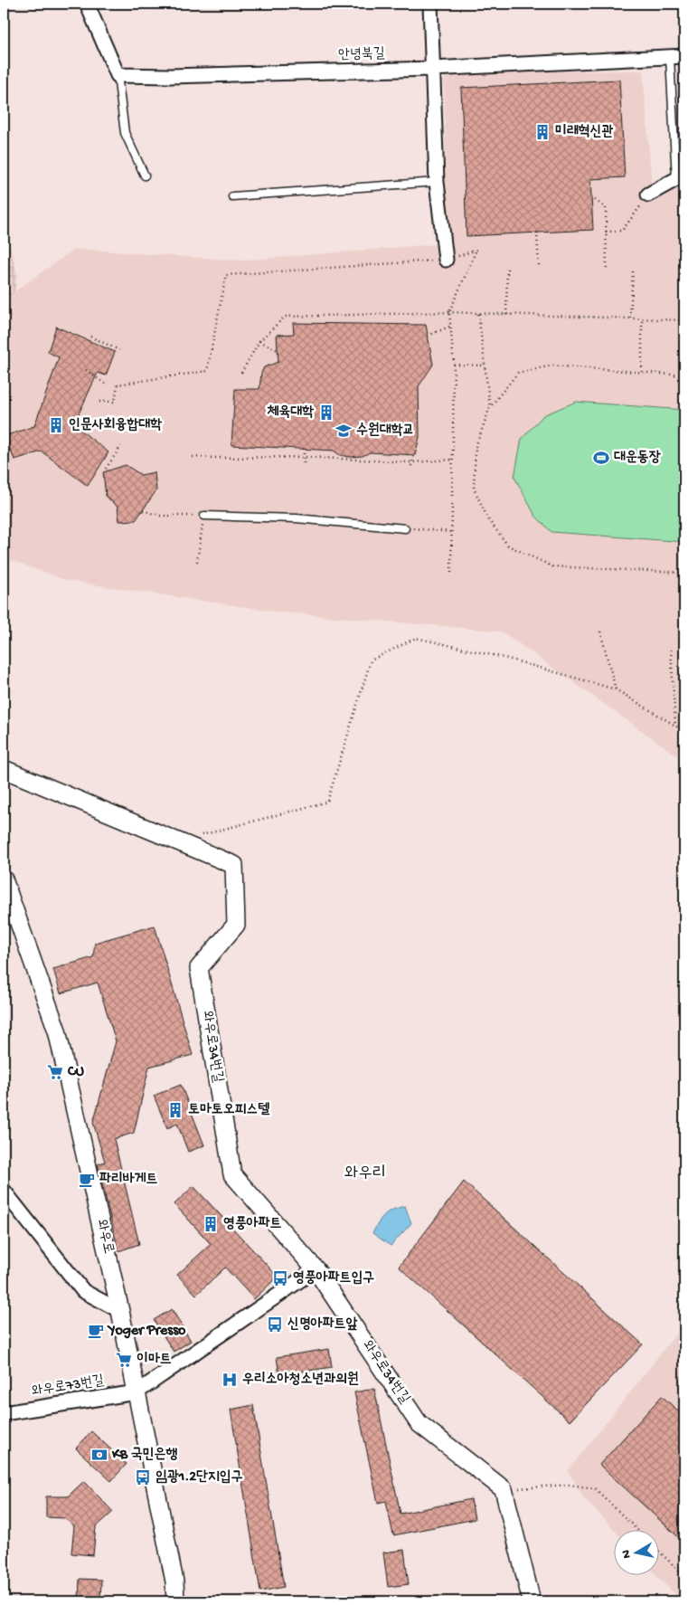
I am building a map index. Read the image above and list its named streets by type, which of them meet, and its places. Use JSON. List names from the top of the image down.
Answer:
{
  "streets": {
    "street": [
      "안녕북길",
      "와우로34번길",
      "와우로",
      "와우로73번길"
    ]
  },
  "crossings": [
    ["와우로", "와우로73번길"]
  ],
  "districts": ["와우리"],
  "places": {
    "building": [
      "미래혁신관",
      "체육대학",
      "인문사회융합대학",
      "토마토오피스텔",
      "영풍아파트"
    ],
    "school or university": ["수원대학교"],
    "sports": ["대운동장"],
    "supermarket": ["CU", "이마트"],
    "cafe": ["파리바게트", "Yoger Presso"],
    "bus stop": ["영풍아파트입구", "신명아파트앞", "임광1.2단지입구"],
    "hospital": ["우리소아청소년과의원"],
    "bank": ["KB 국민은행"]
  },
  "north": "left"
}
